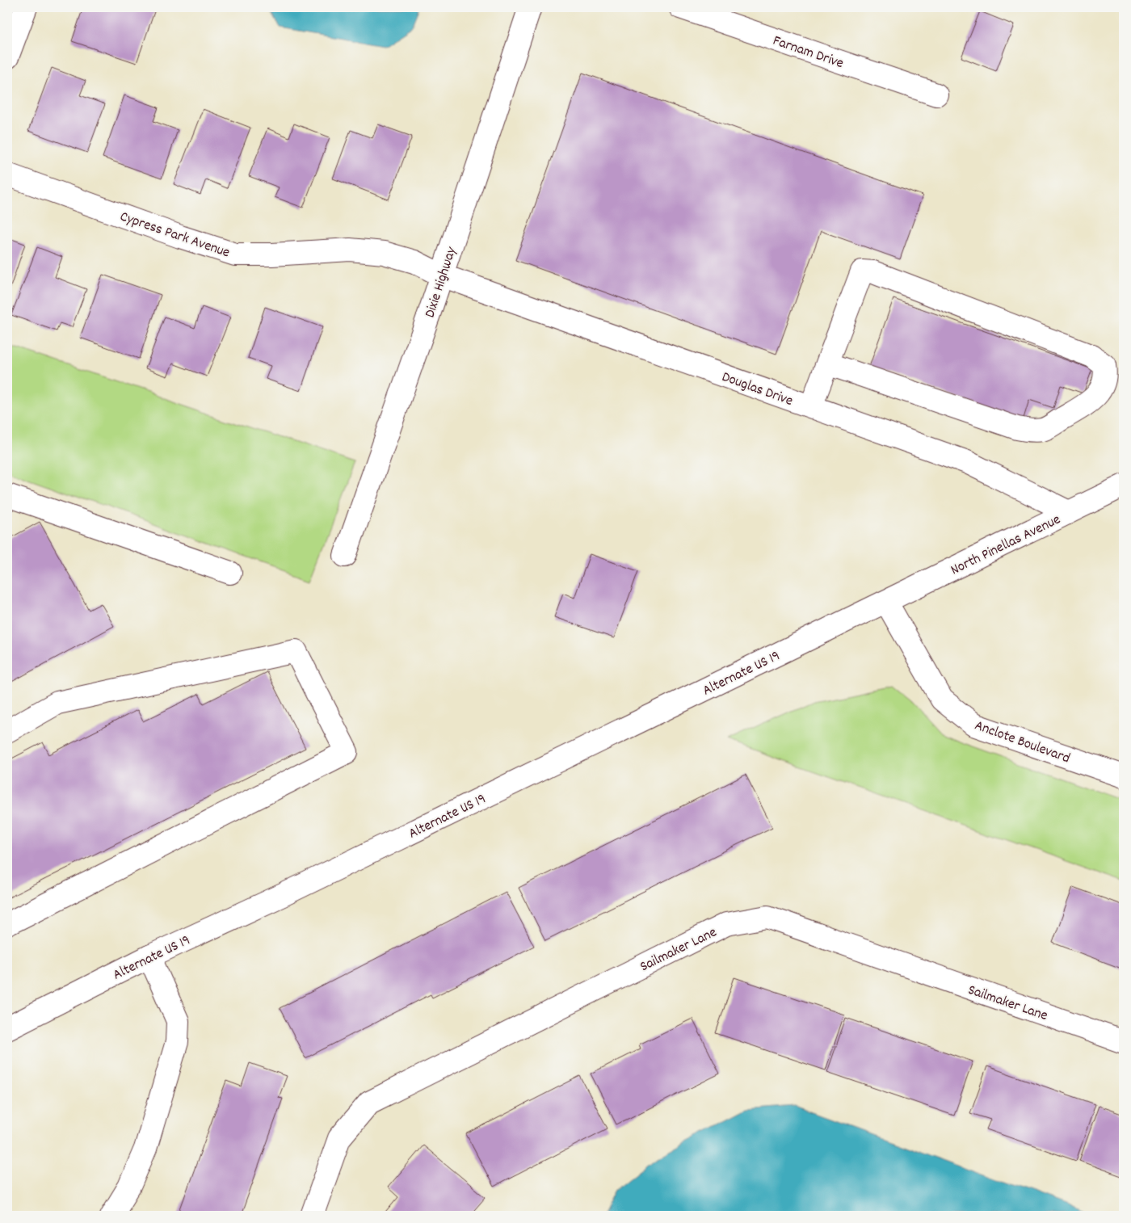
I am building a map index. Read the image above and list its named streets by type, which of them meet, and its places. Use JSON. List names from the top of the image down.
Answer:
{
  "streets": {
    "street": [
      "Farnam Drive",
      "Cypress Park Avenue",
      "Dixie Highway",
      "Douglas Drive",
      "North Pinellas Avenue",
      "Alternate US 19",
      "Anclote Boulevard",
      "Sailmaker Lane"
    ]
  },
  "crossings": [
    ["Cypress Park Avenue", "Dixie Highway"],
    ["Cypress Park Avenue", "Douglas Drive"],
    ["Dixie Highway", "Douglas Drive"],
    ["Douglas Drive", "North Pinellas Avenue"],
    ["North Pinellas Avenue", "Alternate US 19"],
    ["North Pinellas Avenue", "Anclote Boulevard"],
    ["Alternate US 19", "Anclote Boulevard"]
  ]
}
